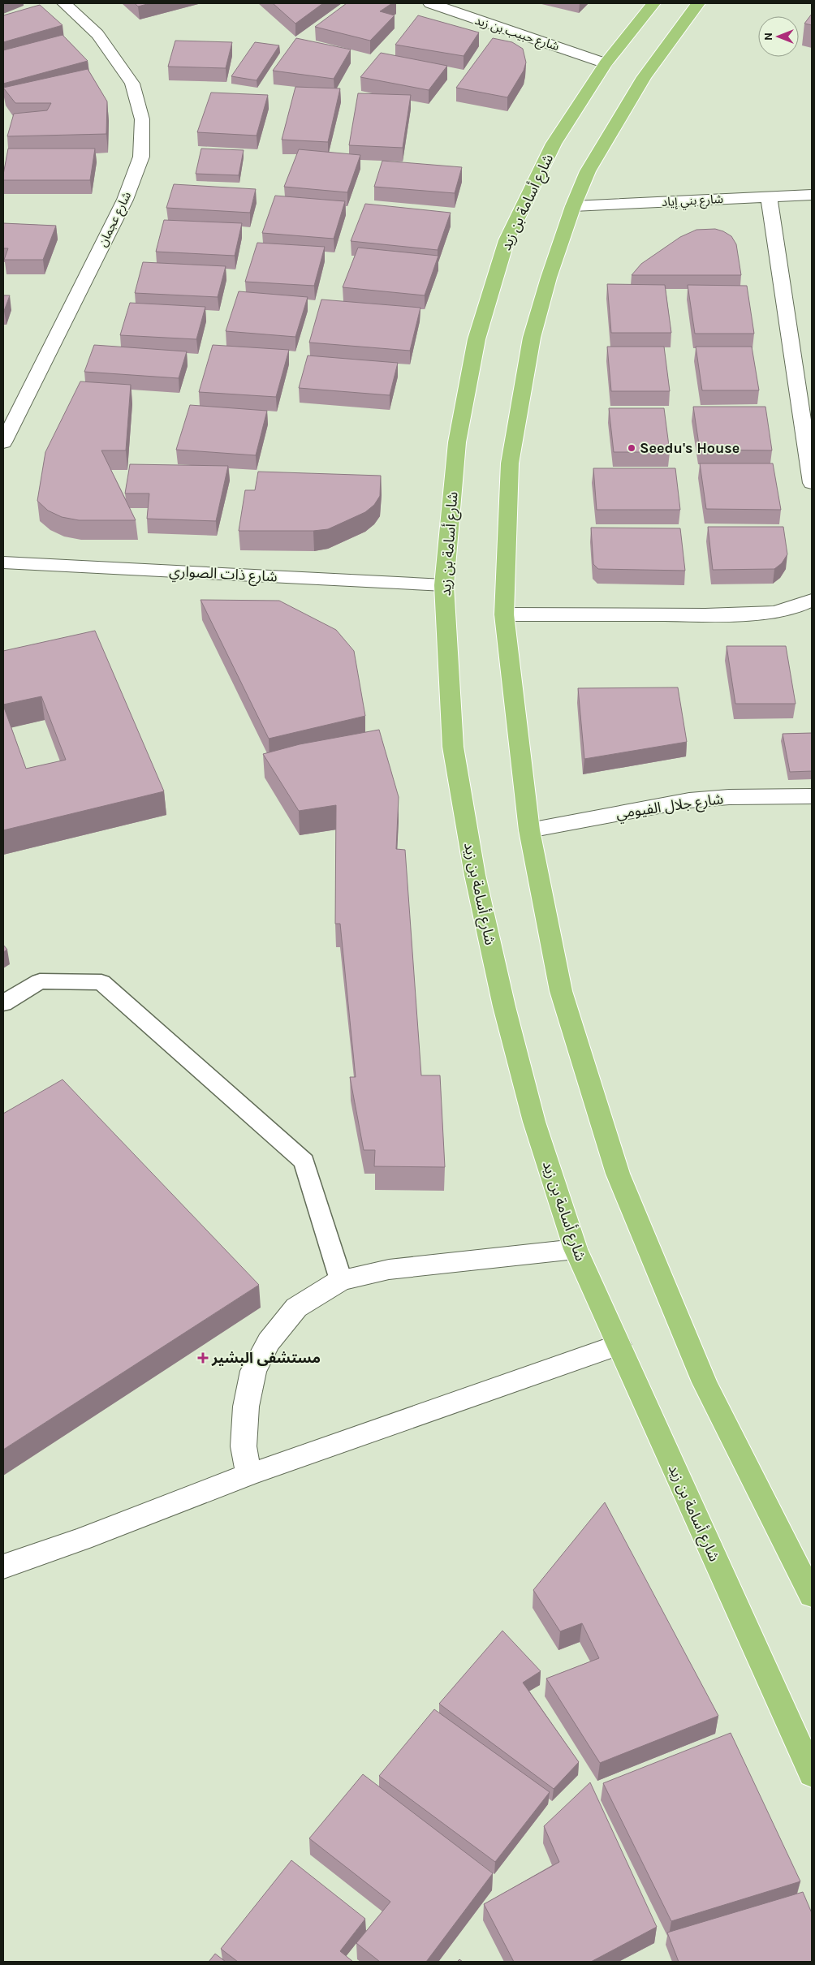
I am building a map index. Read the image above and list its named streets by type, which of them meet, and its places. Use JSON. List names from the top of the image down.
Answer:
{
  "streets": {
    "highway": ["شارع أسامة بن زيد"],
    "street": [
      "شارع حبيب بن زيد",
      "شارع بني إياد",
      "شارع عجمان",
      "شارع ذات الصواري",
      "شارع جلال الفيومي"
    ]
  },
  "crossings": [
    ["شارع حبيب بن زيد", "شارع أسامة بن زيد"],
    ["شارع أسامة بن زيد", "شارع ذات الصواري"]
  ],
  "places": {
    "other": ["Seedu's House"],
    "health": ["مستشفى البشير"]
  },
  "north": "left"
}
